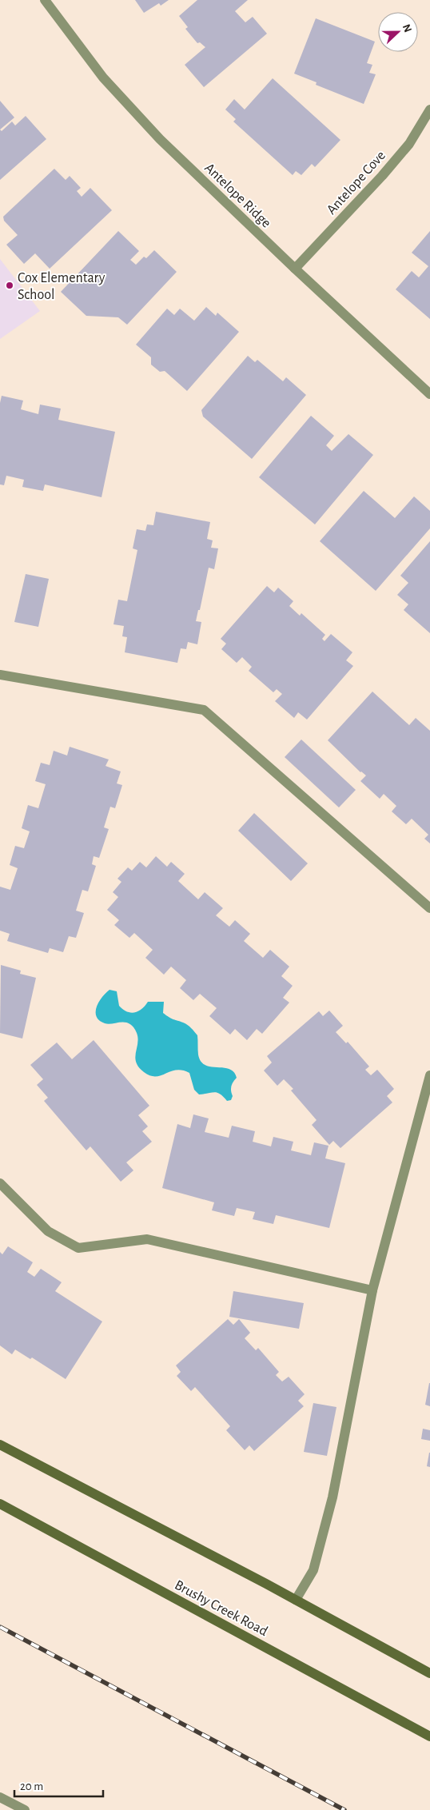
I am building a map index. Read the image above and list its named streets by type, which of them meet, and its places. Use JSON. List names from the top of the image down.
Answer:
{
  "streets": {
    "main road": ["Brushy Creek Road"],
    "street": ["Antelope Cove", "Antelope Ridge"]
  },
  "crossings": [
    ["Antelope Cove", "Antelope Ridge"]
  ],
  "places": ["Cox Elementary School"],
  "scale_bar": "20 m",
  "north": "right"
}
